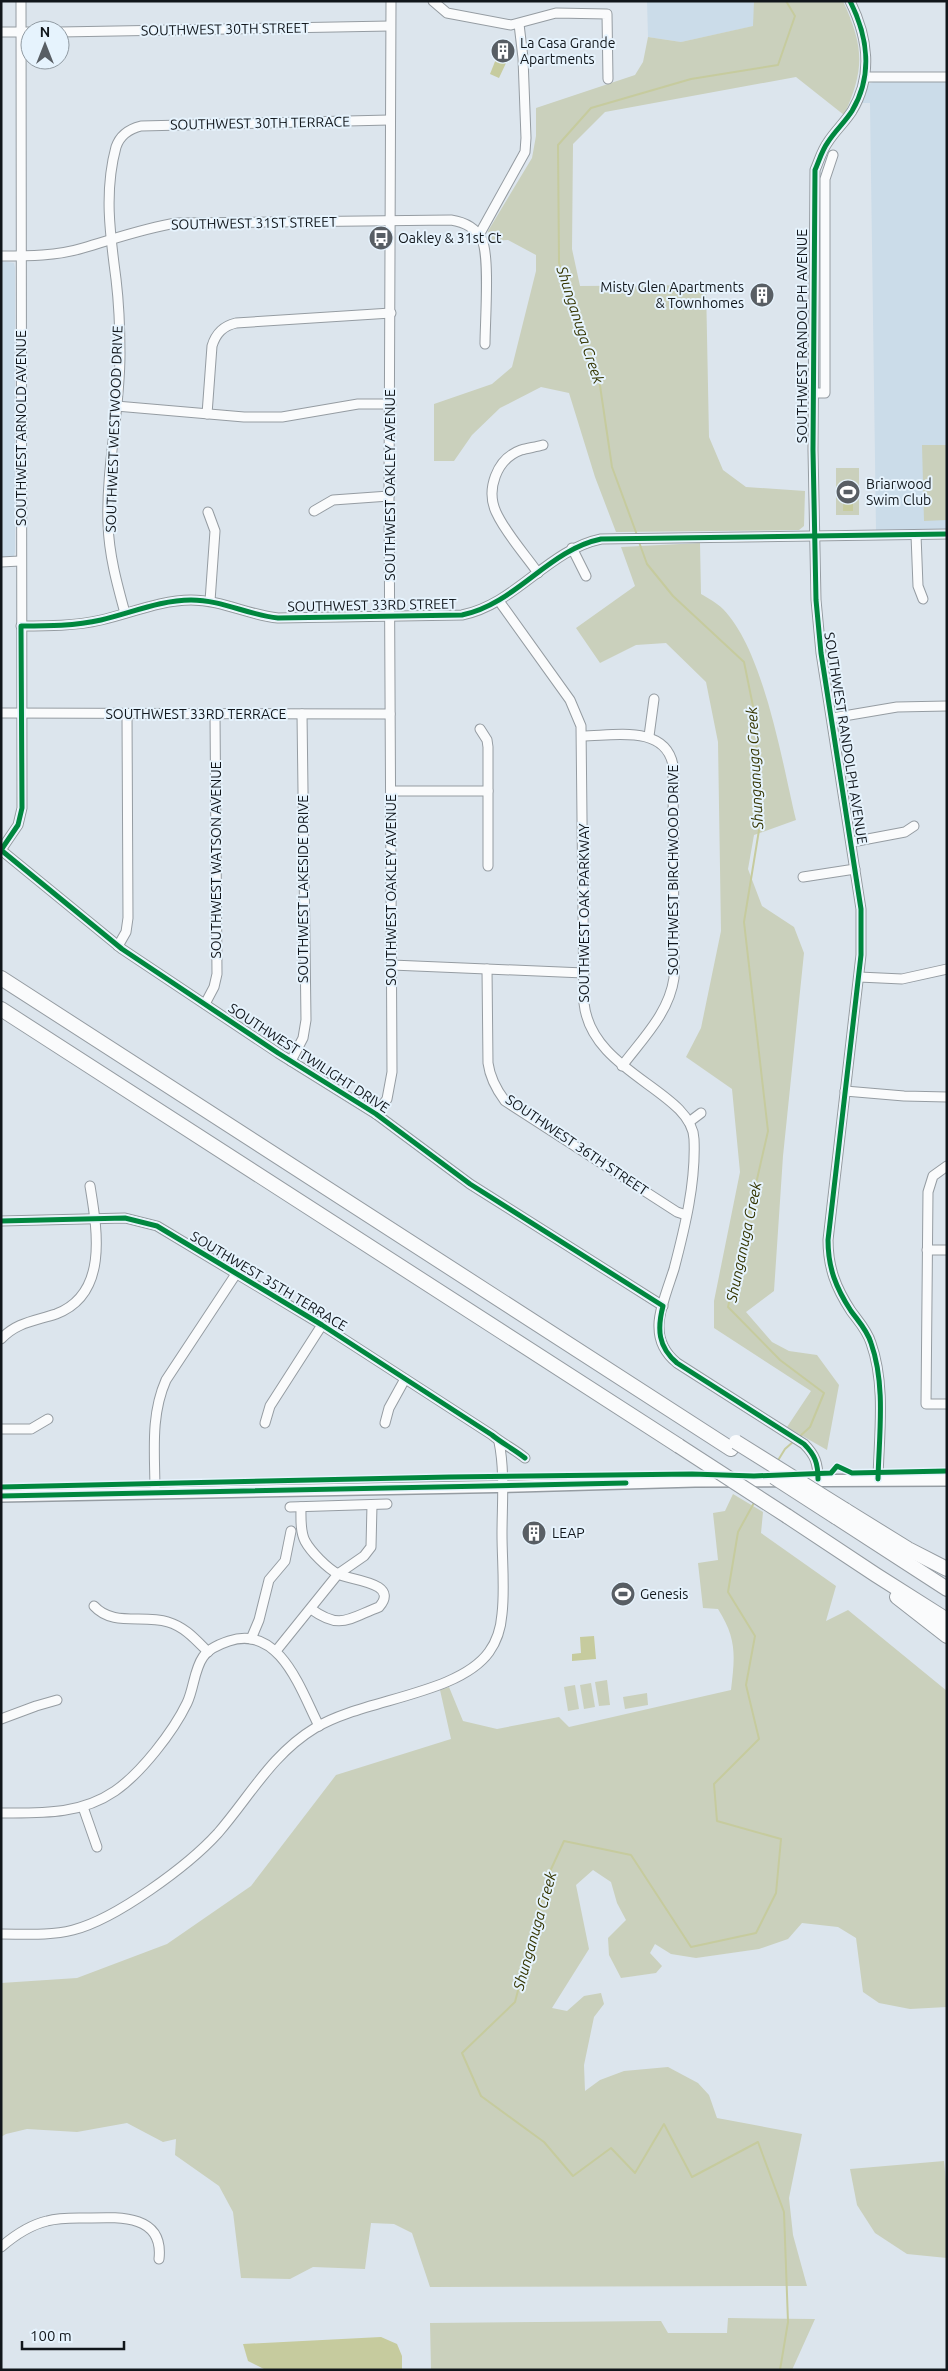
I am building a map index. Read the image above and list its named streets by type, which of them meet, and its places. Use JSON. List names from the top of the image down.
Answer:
{
  "streets": {
    "street": [
      "SOUTHWEST 30TH STREET",
      "SOUTHWEST 30TH TERRACE",
      "SOUTHWEST 31ST STREET",
      "SOUTHWEST RANDOLPH AVENUE",
      "SOUTHWEST ARNOLD AVENUE",
      "SOUTHWEST WESTWOOD DRIVE",
      "SOUTHWEST OAKLEY AVENUE",
      "SOUTHWEST 33RD STREET",
      "SOUTHWEST 33RD TERRACE",
      "SOUTHWEST WATSON AVENUE",
      "SOUTHWEST BIRCHWOOD DRIVE",
      "SOUTHWEST LAKESIDE DRIVE",
      "SOUTHWEST OAK PARKWAY",
      "SOUTHWEST TWILIGHT DRIVE",
      "SOUTHWEST 36TH STREET",
      "SOUTHWEST 35TH TERRACE"
    ]
  },
  "crossings": [
    ["SOUTHWEST 30TH STREET", "SOUTHWEST OAKLEY AVENUE"],
    ["SOUTHWEST 30TH TERRACE", "SOUTHWEST WESTWOOD DRIVE"],
    ["SOUTHWEST 30TH TERRACE", "SOUTHWEST OAKLEY AVENUE"],
    ["SOUTHWEST 31ST STREET", "SOUTHWEST ARNOLD AVENUE"],
    ["SOUTHWEST 31ST STREET", "SOUTHWEST WESTWOOD DRIVE"],
    ["SOUTHWEST 31ST STREET", "SOUTHWEST OAKLEY AVENUE"],
    ["SOUTHWEST RANDOLPH AVENUE", "SOUTHWEST 33RD STREET"],
    ["SOUTHWEST ARNOLD AVENUE", "SOUTHWEST 33RD STREET"],
    ["SOUTHWEST ARNOLD AVENUE", "SOUTHWEST 33RD TERRACE"],
    ["SOUTHWEST ARNOLD AVENUE", "SOUTHWEST TWILIGHT DRIVE"],
    ["SOUTHWEST WESTWOOD DRIVE", "SOUTHWEST 33RD STREET"],
    ["SOUTHWEST OAKLEY AVENUE", "SOUTHWEST 33RD STREET"],
    ["SOUTHWEST OAKLEY AVENUE", "SOUTHWEST 33RD TERRACE"],
    ["SOUTHWEST OAKLEY AVENUE", "SOUTHWEST TWILIGHT DRIVE"],
    ["SOUTHWEST 33RD STREET", "SOUTHWEST OAK PARKWAY"],
    ["SOUTHWEST 33RD TERRACE", "SOUTHWEST WATSON AVENUE"],
    ["SOUTHWEST 33RD TERRACE", "SOUTHWEST LAKESIDE DRIVE"],
    ["SOUTHWEST WATSON AVENUE", "SOUTHWEST TWILIGHT DRIVE"],
    ["SOUTHWEST BIRCHWOOD DRIVE", "SOUTHWEST OAK PARKWAY"],
    ["SOUTHWEST LAKESIDE DRIVE", "SOUTHWEST TWILIGHT DRIVE"],
    ["SOUTHWEST OAK PARKWAY", "SOUTHWEST TWILIGHT DRIVE"],
    ["SOUTHWEST OAK PARKWAY", "SOUTHWEST 36TH STREET"]
  ],
  "water": ["Shunganuga Creek"],
  "places": {
    "building": ["La Casa Grande Apartments", "Misty Glen Apartments & Townhomes", "LEAP"],
    "bus stop": ["Oakley & 31st Ct"],
    "sports": ["Briarwood Swim Club", "Genesis"]
  },
  "scale_bar": "100 m",
  "north": "top"
}
